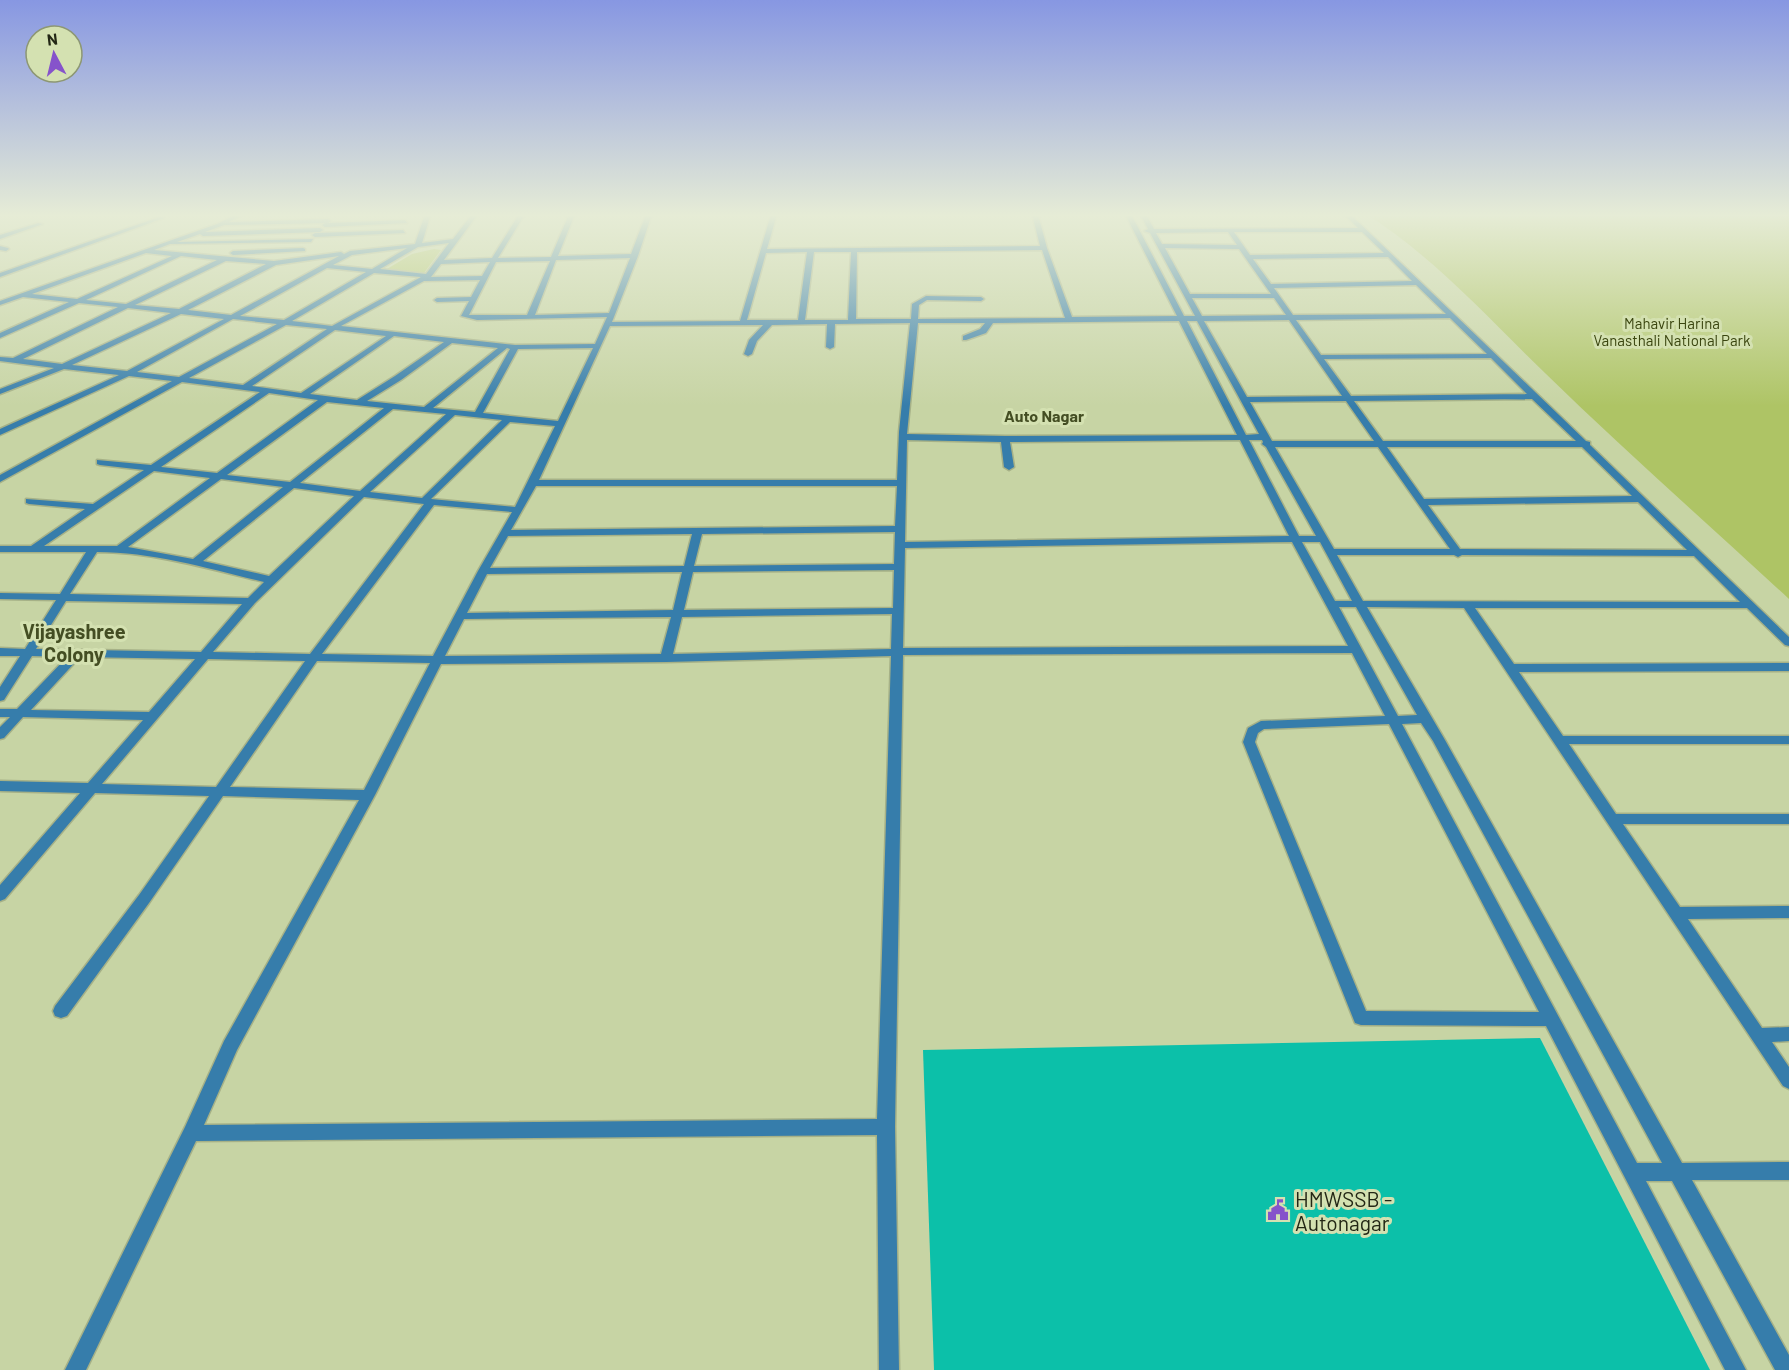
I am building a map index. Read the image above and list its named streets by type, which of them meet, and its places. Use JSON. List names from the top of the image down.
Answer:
{
  "districts": ["Auto Nagar", "Vijayashree Colony"],
  "parks": ["Mahavir Harina Vanasthali National Park"],
  "places": {
    "public building": ["HMWSSB - Autonagar"]
  },
  "north": "top"
}
